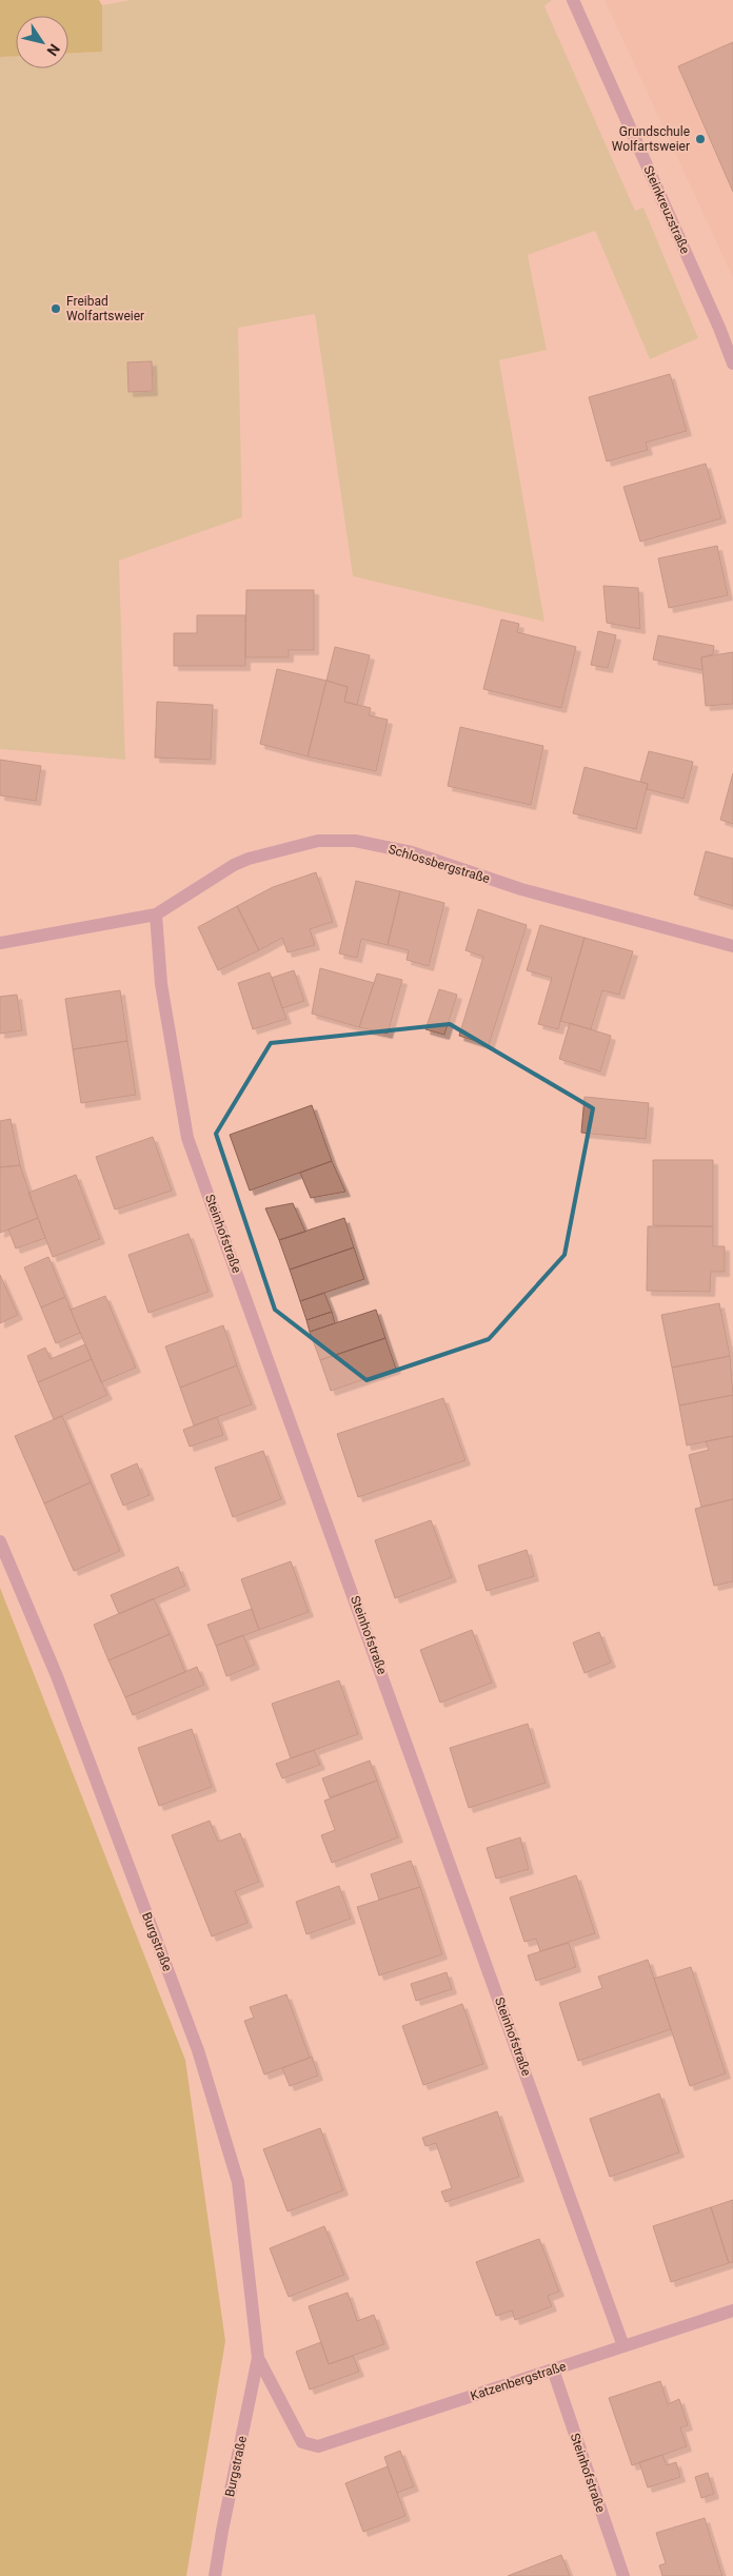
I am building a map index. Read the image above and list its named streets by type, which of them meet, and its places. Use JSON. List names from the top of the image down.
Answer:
{
  "streets": {
    "street": [
      "Steinkreuzstraße",
      "Schlossbergstraße",
      "Steinhofstraße",
      "Burgstraße",
      "Katzenbergstraße"
    ]
  },
  "crossings": [
    ["Schlossbergstraße", "Steinhofstraße"],
    ["Steinhofstraße", "Katzenbergstraße"],
    ["Burgstraße", "Katzenbergstraße"]
  ],
  "places": ["Grundschule Wolfartsweier", "Freibad Wolfartsweier"],
  "north": "bottom right"
}
